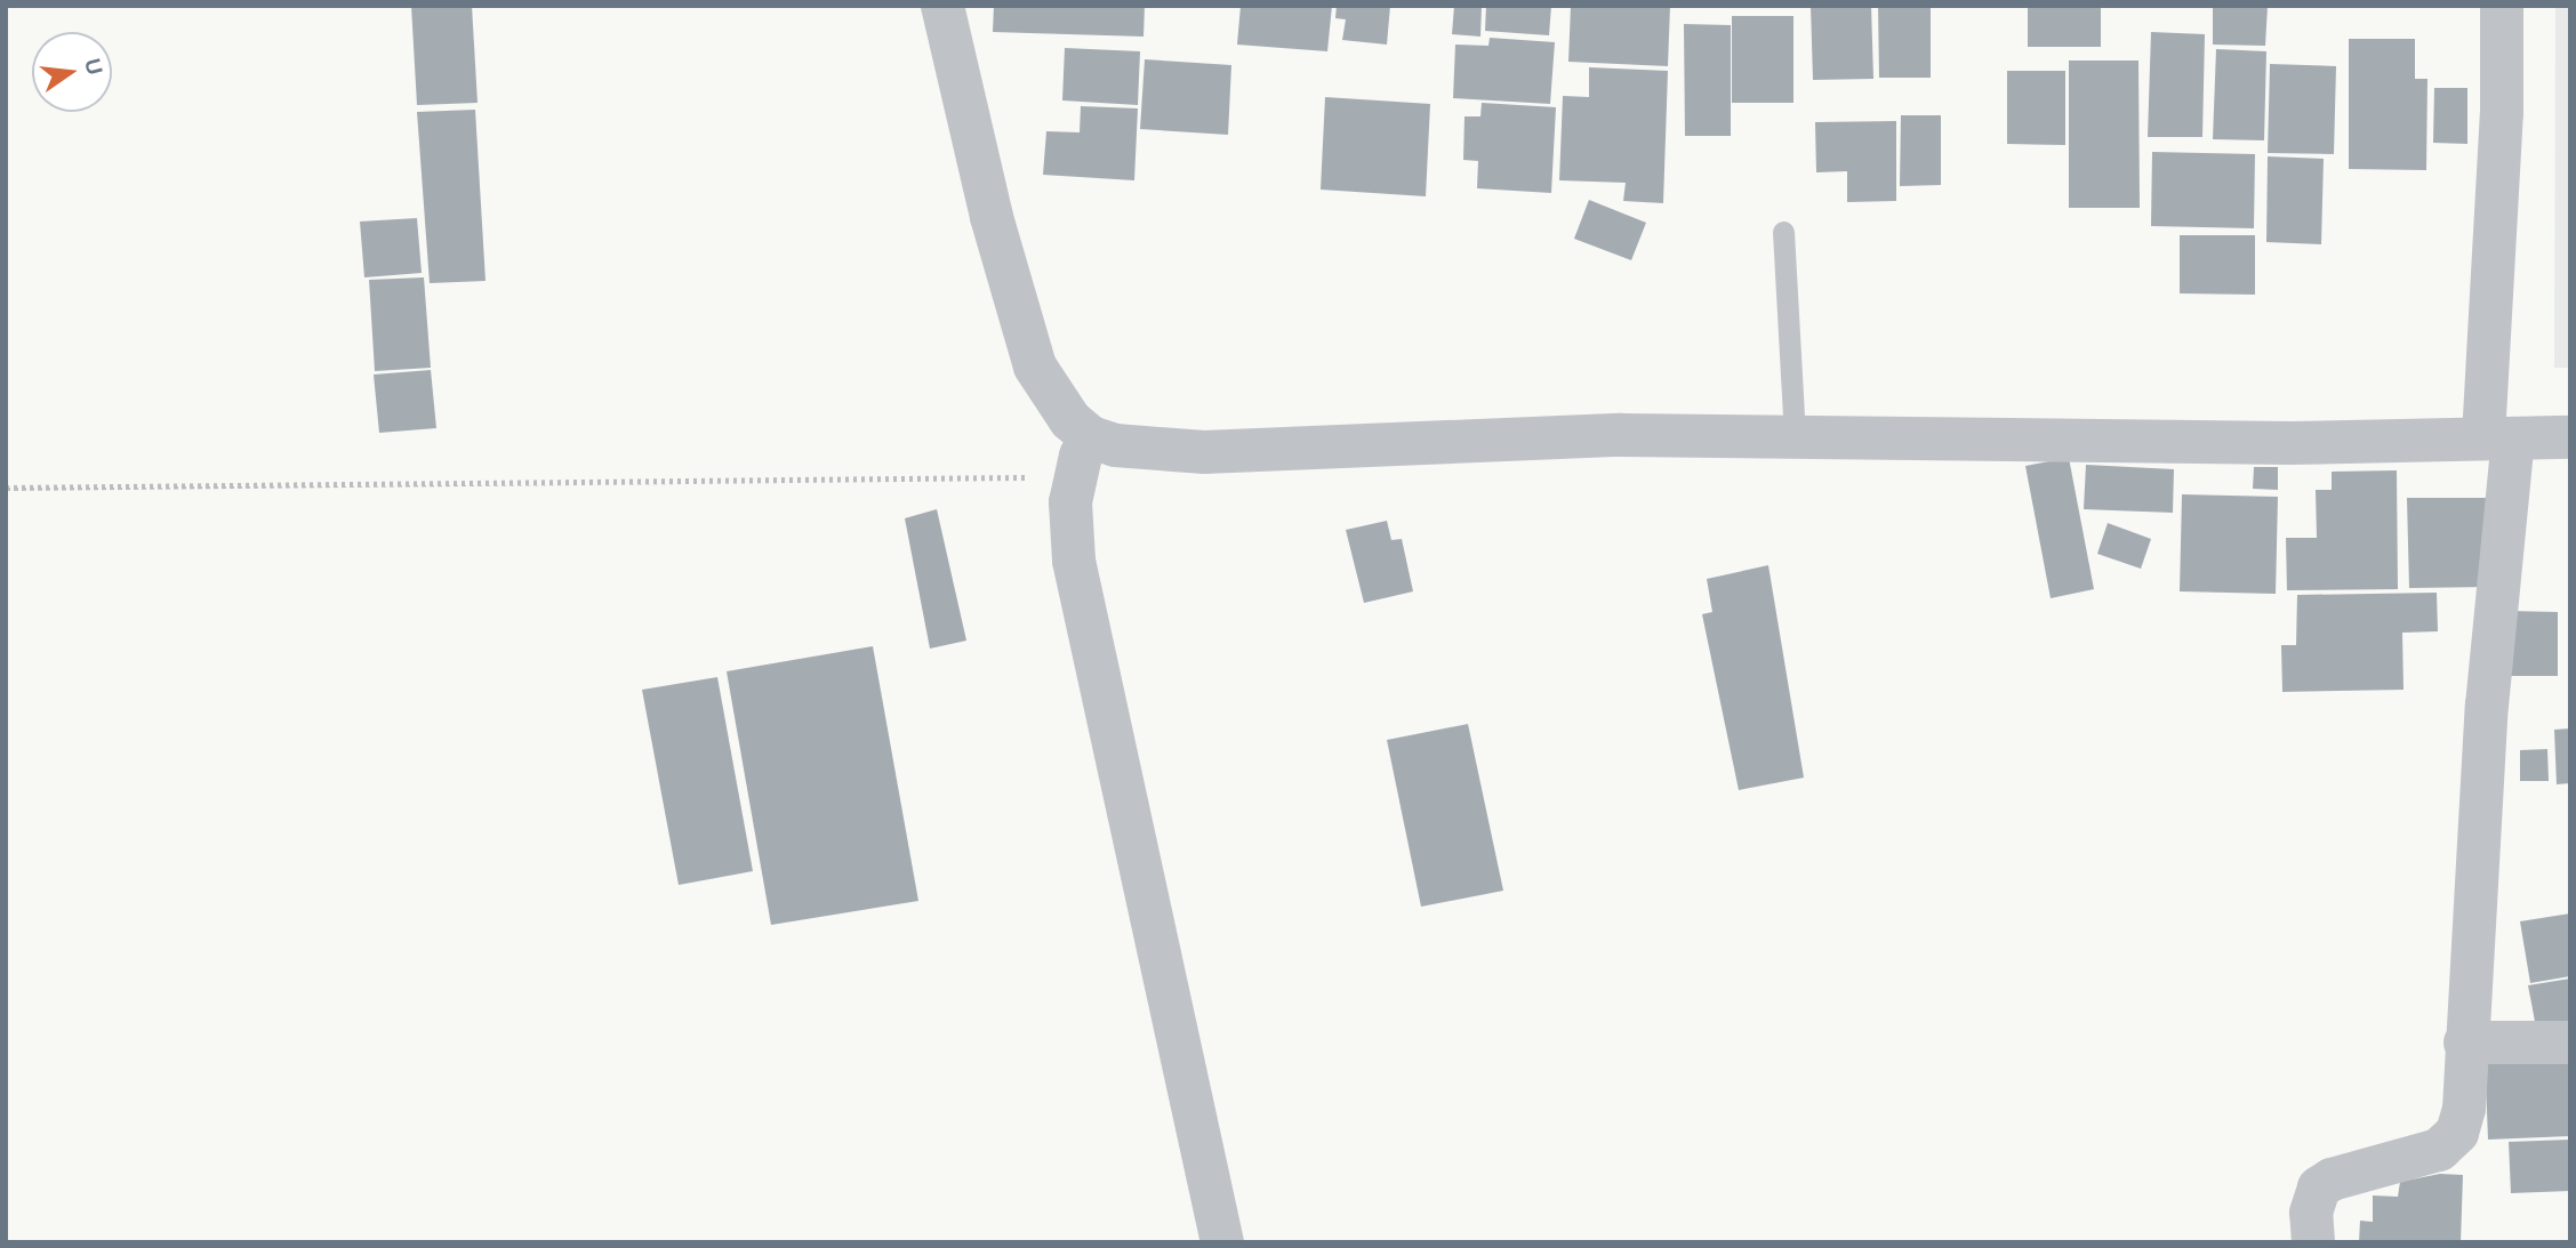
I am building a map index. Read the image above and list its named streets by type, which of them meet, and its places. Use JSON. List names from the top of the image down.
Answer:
{
  "north": "right"
}
